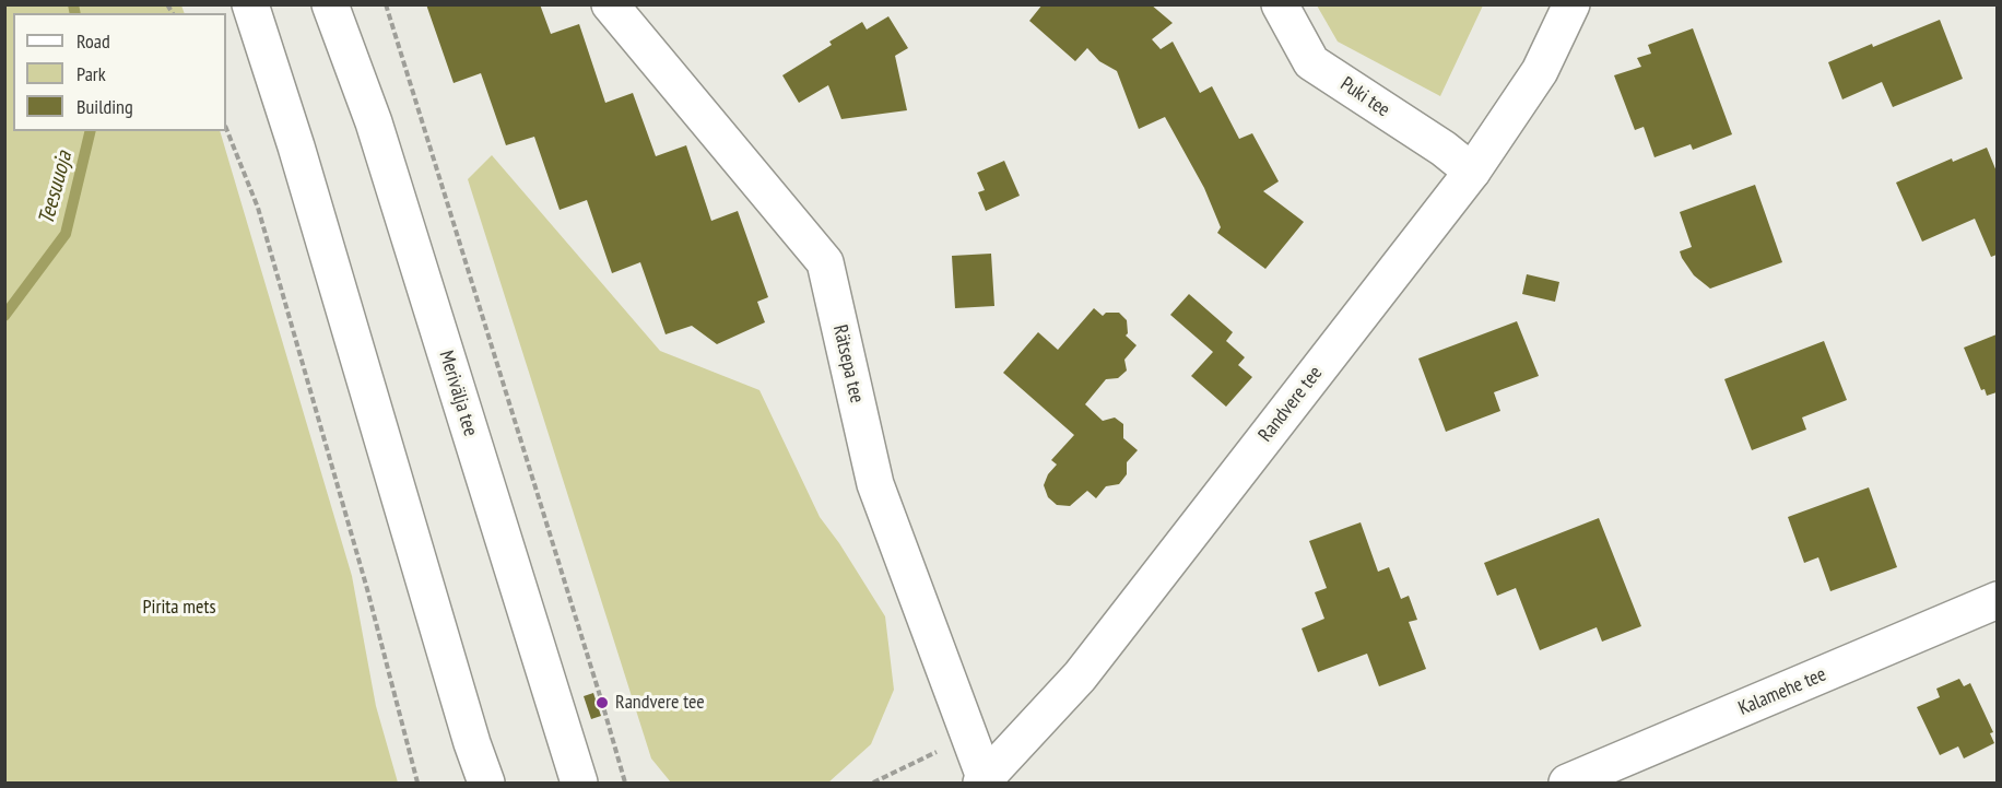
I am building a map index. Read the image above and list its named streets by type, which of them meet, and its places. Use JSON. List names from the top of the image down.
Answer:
{
  "streets": {
    "main road": [
      "Puki tee",
      "Rätsepa tee",
      "Merivälja tee",
      "Randvere tee",
      "Kalamehe tee"
    ]
  },
  "crossings": [
    ["Puki tee", "Randvere tee"],
    ["Rätsepa tee", "Randvere tee"]
  ],
  "water": ["Teesuuoja"],
  "parks": ["Pirita mets"],
  "places": ["Randvere tee"],
  "legend": ["Road", "Park", "Building"]
}
